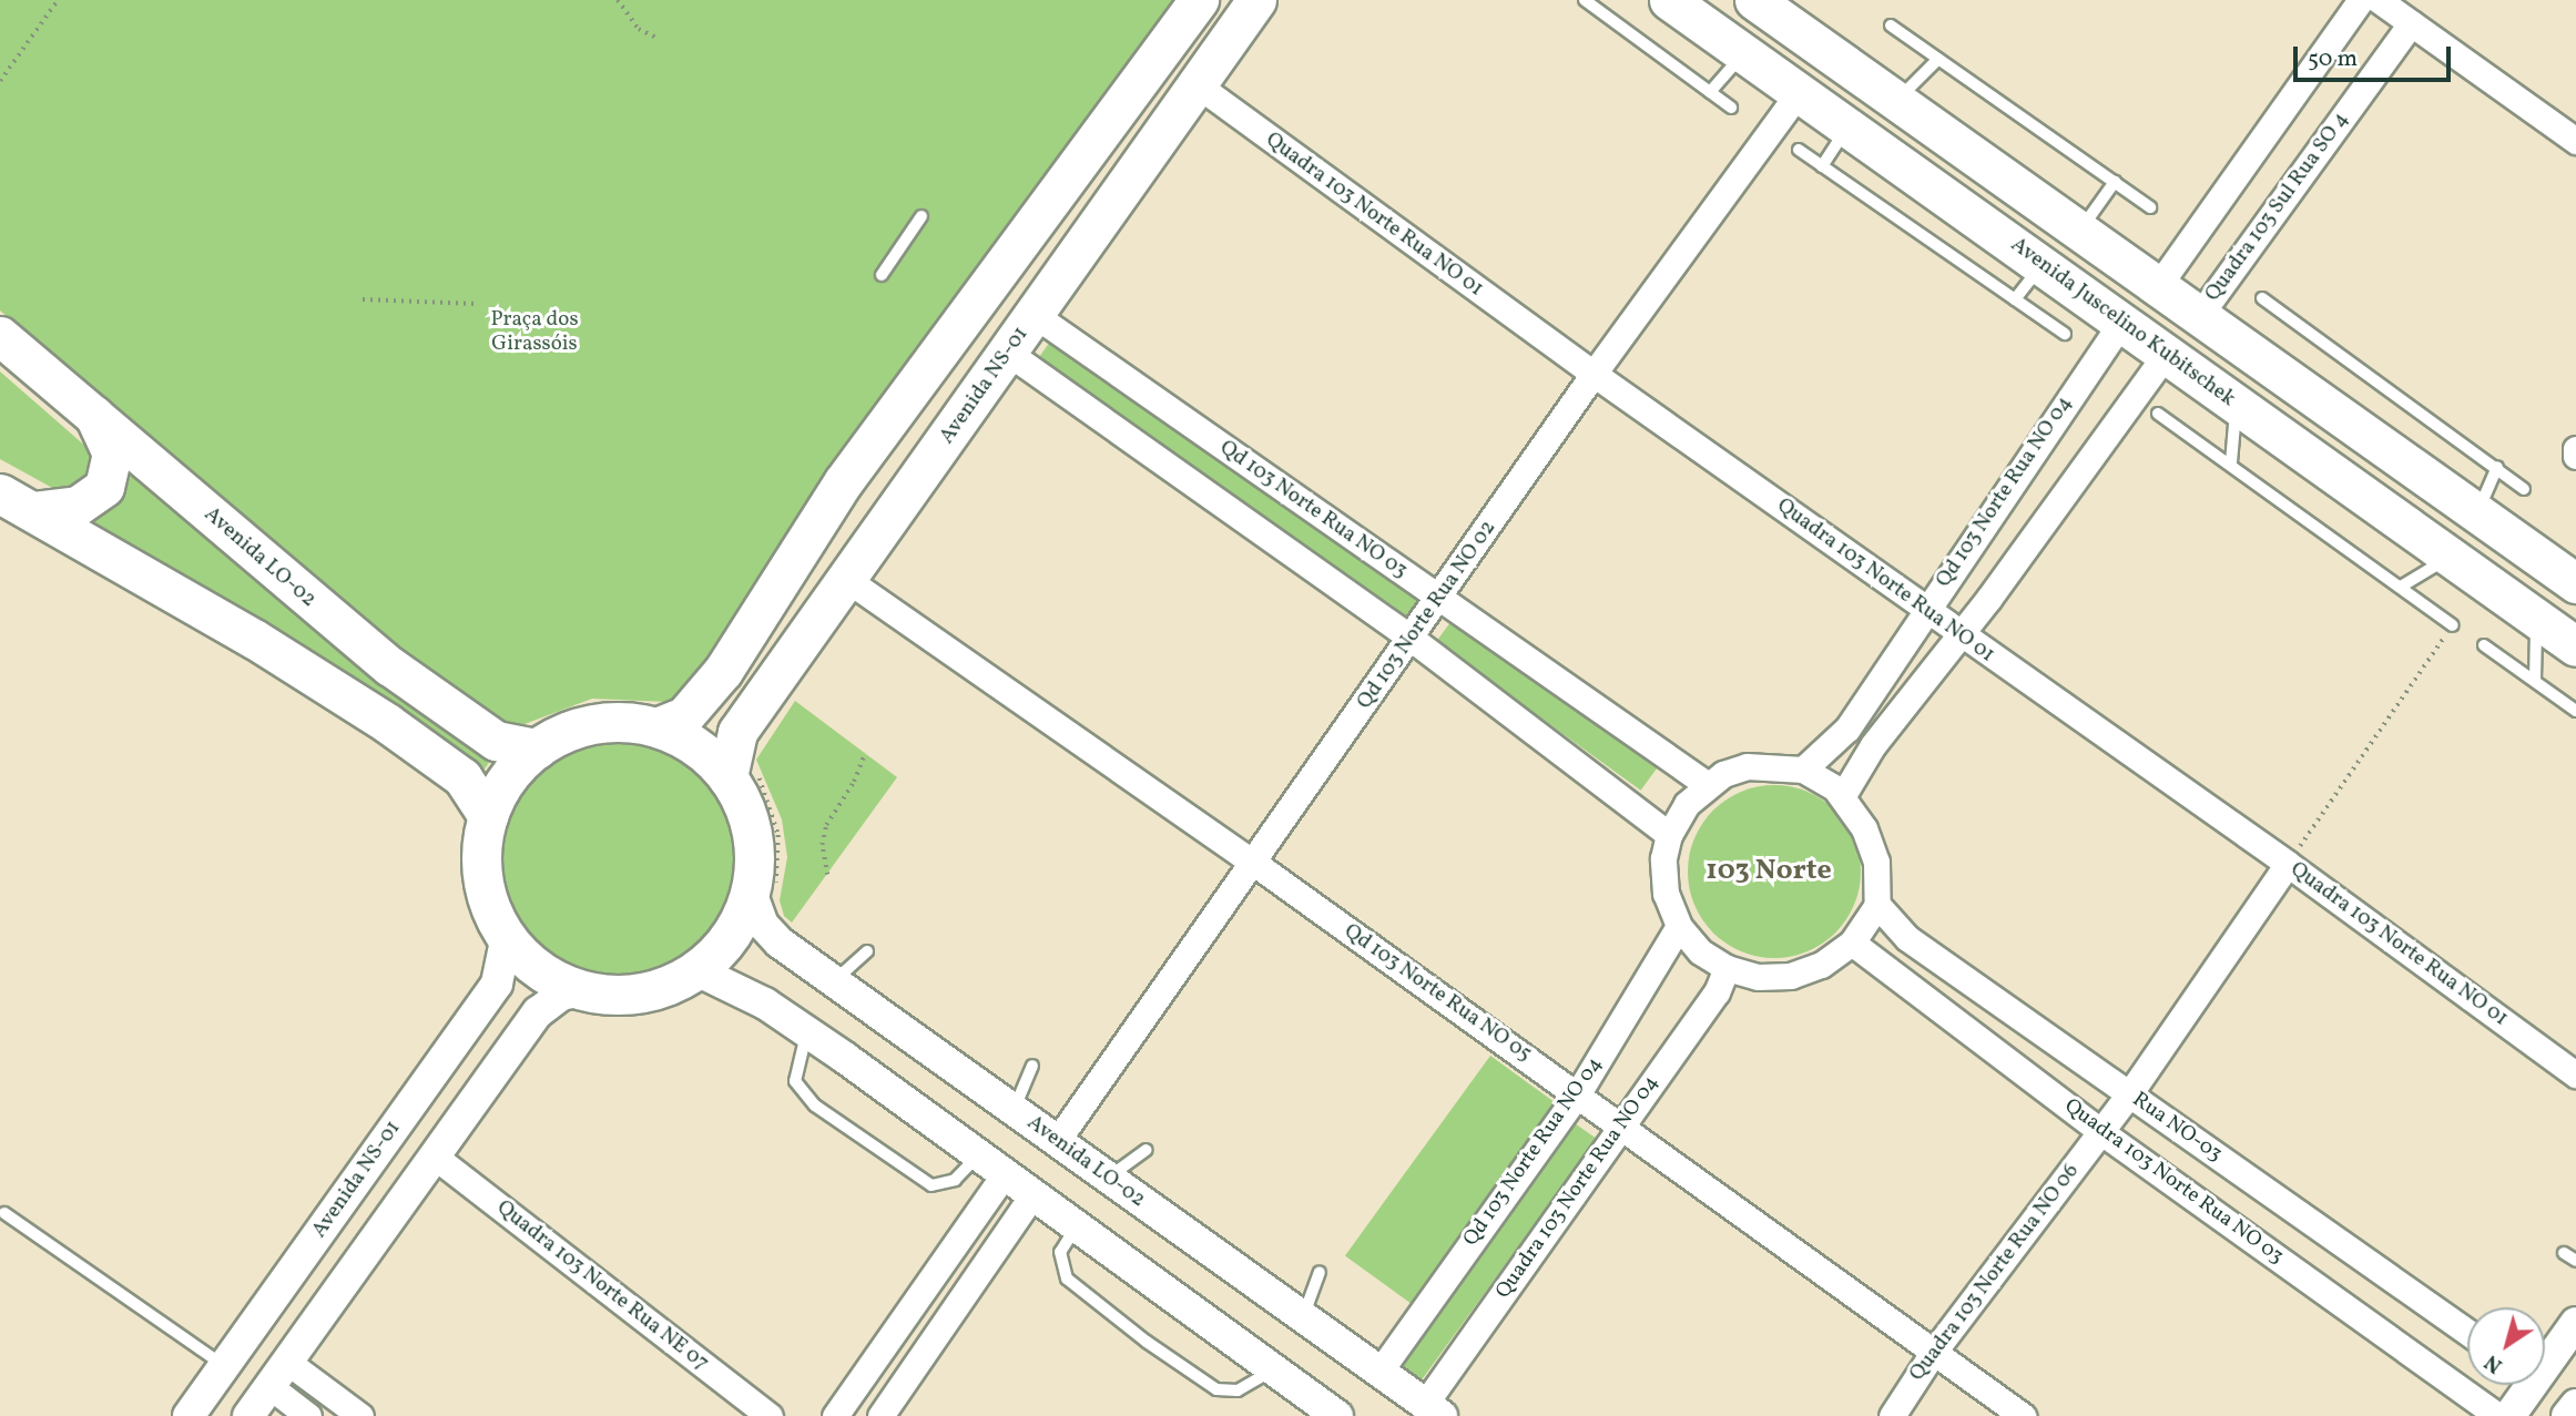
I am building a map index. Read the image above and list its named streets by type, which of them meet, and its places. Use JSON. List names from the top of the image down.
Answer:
{
  "streets": {
    "main road": ["Avenida Juscelino Kubitschek", "Avenida NS-01", "Avenida LO-02"],
    "street": [
      "Quadra 103 Sul Rua SO 4",
      "Quadra 103 Norte Rua NO 01",
      "Qd 103 Norte Rua NO 04",
      "Qd 103 Norte Rua NO 03",
      "Qd 103 Norte Rua NO 02",
      "Qd 103 Norte Rua NO 05",
      "Rua NO-03",
      "Quadra 103 Norte Rua NO 03",
      "Quadra 103 Norte Rua NO 04",
      "Quadra 103 Norte Rua NO 06",
      "Quadra 103 Norte Rua NE 07"
    ]
  },
  "crossings": [
    ["Quadra 103 Norte Rua NO 01", "Avenida NS-01"],
    ["Quadra 103 Norte Rua NO 01", "Qd 103 Norte Rua NO 04"],
    ["Quadra 103 Norte Rua NO 01", "Qd 103 Norte Rua NO 02"],
    ["Quadra 103 Norte Rua NO 01", "Quadra 103 Norte Rua NO 06"],
    ["Avenida Juscelino Kubitschek", "Qd 103 Norte Rua NO 04"],
    ["Avenida Juscelino Kubitschek", "Qd 103 Norte Rua NO 02"],
    ["Avenida NS-01", "Qd 103 Norte Rua NO 03"],
    ["Avenida NS-01", "Avenida LO-02"],
    ["Avenida NS-01", "Qd 103 Norte Rua NO 05"],
    ["Qd 103 Norte Rua NO 04", "Qd 103 Norte Rua NO 03"],
    ["Qd 103 Norte Rua NO 04", "Avenida LO-02"],
    ["Qd 103 Norte Rua NO 04", "Qd 103 Norte Rua NO 05"],
    ["Qd 103 Norte Rua NO 04", "Rua NO-03"],
    ["Qd 103 Norte Rua NO 04", "Quadra 103 Norte Rua NO 03"],
    ["Qd 103 Norte Rua NO 04", "Quadra 103 Norte Rua NO 04"],
    ["Qd 103 Norte Rua NO 03", "Qd 103 Norte Rua NO 02"],
    ["Qd 103 Norte Rua NO 03", "Rua NO-03"],
    ["Qd 103 Norte Rua NO 03", "Quadra 103 Norte Rua NO 03"],
    ["Qd 103 Norte Rua NO 03", "Quadra 103 Norte Rua NO 04"],
    ["Avenida LO-02", "Qd 103 Norte Rua NO 02"],
    ["Avenida LO-02", "Quadra 103 Norte Rua NO 04"],
    ["Qd 103 Norte Rua NO 02", "Qd 103 Norte Rua NO 05"],
    ["Qd 103 Norte Rua NO 05", "Quadra 103 Norte Rua NO 04"],
    ["Qd 103 Norte Rua NO 05", "Quadra 103 Norte Rua NO 06"],
    ["Rua NO-03", "Quadra 103 Norte Rua NO 03"],
    ["Rua NO-03", "Quadra 103 Norte Rua NO 04"],
    ["Rua NO-03", "Quadra 103 Norte Rua NO 06"],
    ["Quadra 103 Norte Rua NO 03", "Quadra 103 Norte Rua NO 04"],
    ["Quadra 103 Norte Rua NO 03", "Quadra 103 Norte Rua NO 06"]
  ],
  "districts": ["103 Norte"],
  "parks": ["Praça dos Girassóis"],
  "scale_bar": "50 m",
  "north": "bottom left"
}
